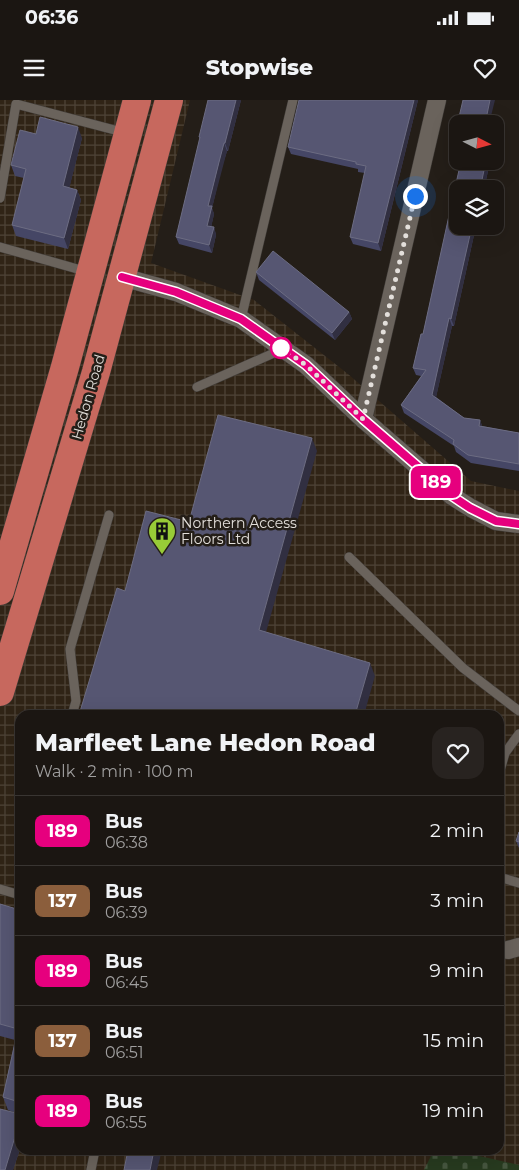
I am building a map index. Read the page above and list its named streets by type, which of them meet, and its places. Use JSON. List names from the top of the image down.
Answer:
{
  "streets": {
    "highway": ["Hedon Road"]
  },
  "places": {
    "building": ["Northern Access Floors Ltd"]
  },
  "lines": ["bus line 189"],
  "north": "right",
  "page": {
    "status": "06:36",
    "header": "Stopwise",
    "on_map": "189",
    "heading": ["Marfleet Lane Hedon Road", "Walk · 2 min · 100 m"],
    "list": [
      {
        "mark": "189",
        "name": "Bus",
        "note": "06:38",
        "value": "2 min"
      },
      {
        "mark": "137",
        "name": "Bus",
        "note": "06:39",
        "value": "3 min"
      },
      {
        "mark": "189",
        "name": "Bus",
        "note": "06:45",
        "value": "9 min"
      },
      {
        "mark": "137",
        "name": "Bus",
        "note": "06:51",
        "value": "15 min"
      },
      {
        "mark": "189",
        "name": "Bus",
        "note": "06:55",
        "value": "19 min"
      }
    ]
  }
}
